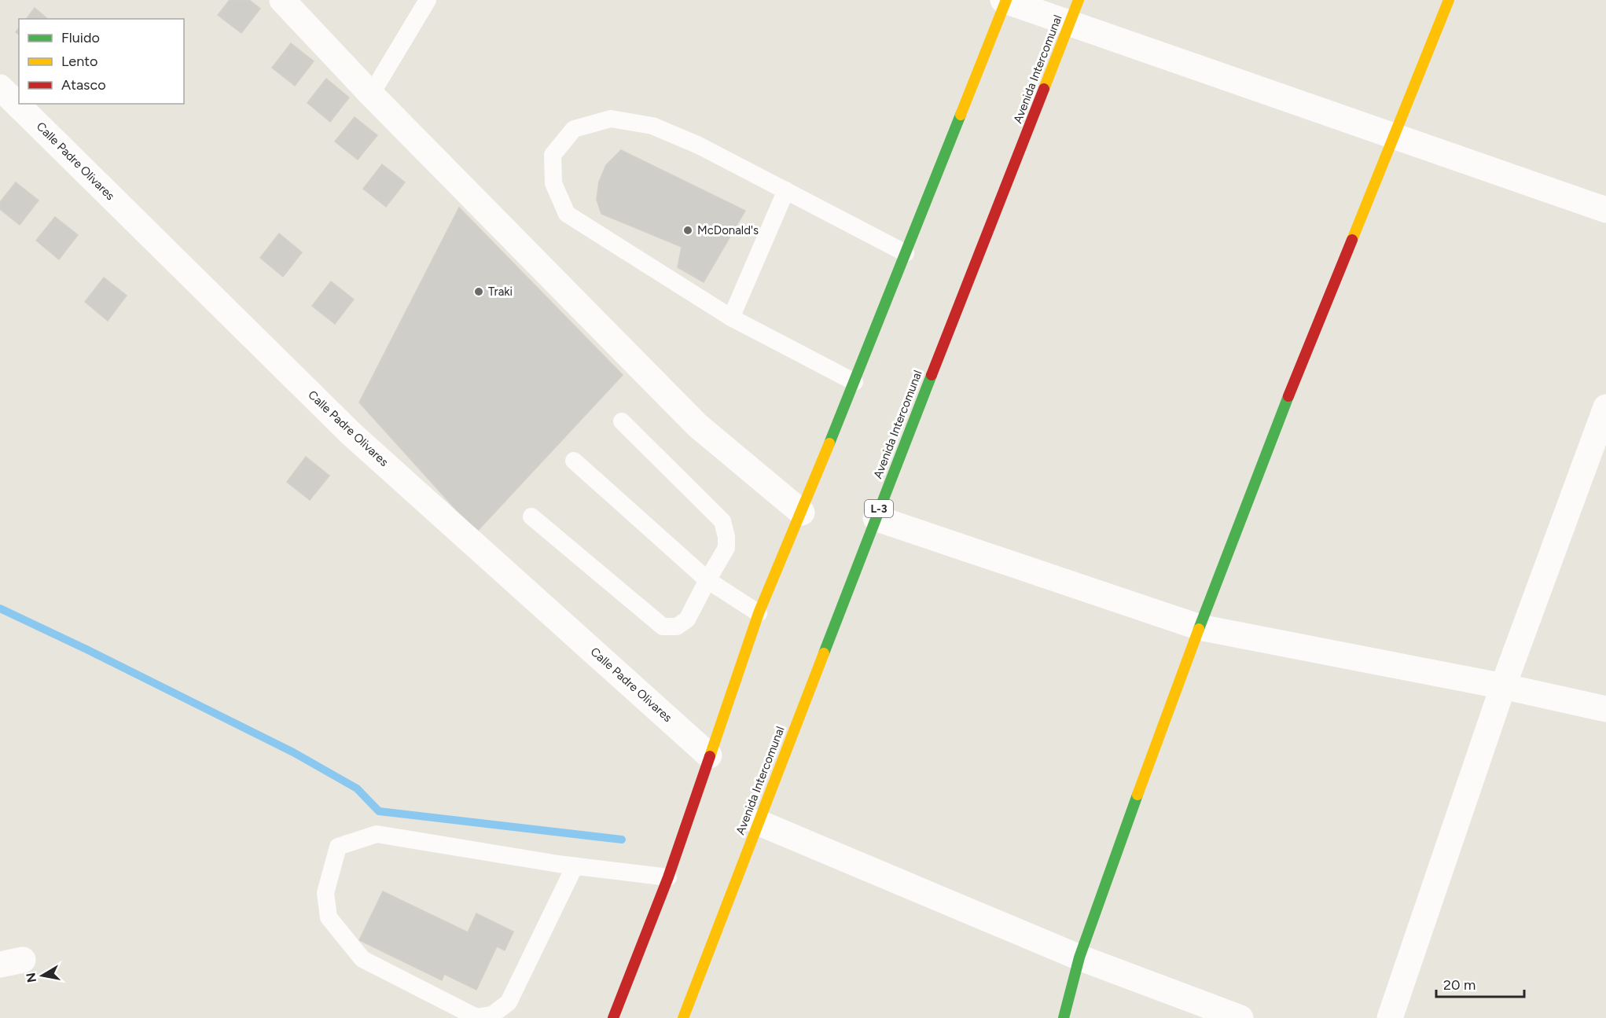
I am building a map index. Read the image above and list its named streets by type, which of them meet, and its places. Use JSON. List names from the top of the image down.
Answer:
{
  "streets": {
    "main road": ["Avenida Intercomunal", "L-3"],
    "street": ["Calle Padre Olivares"]
  },
  "places": ["McDonald's", "Traki"],
  "legend": ["Fluido", "Lento", "Atasco"],
  "scale_bar": "20 m",
  "north": "left"
}
